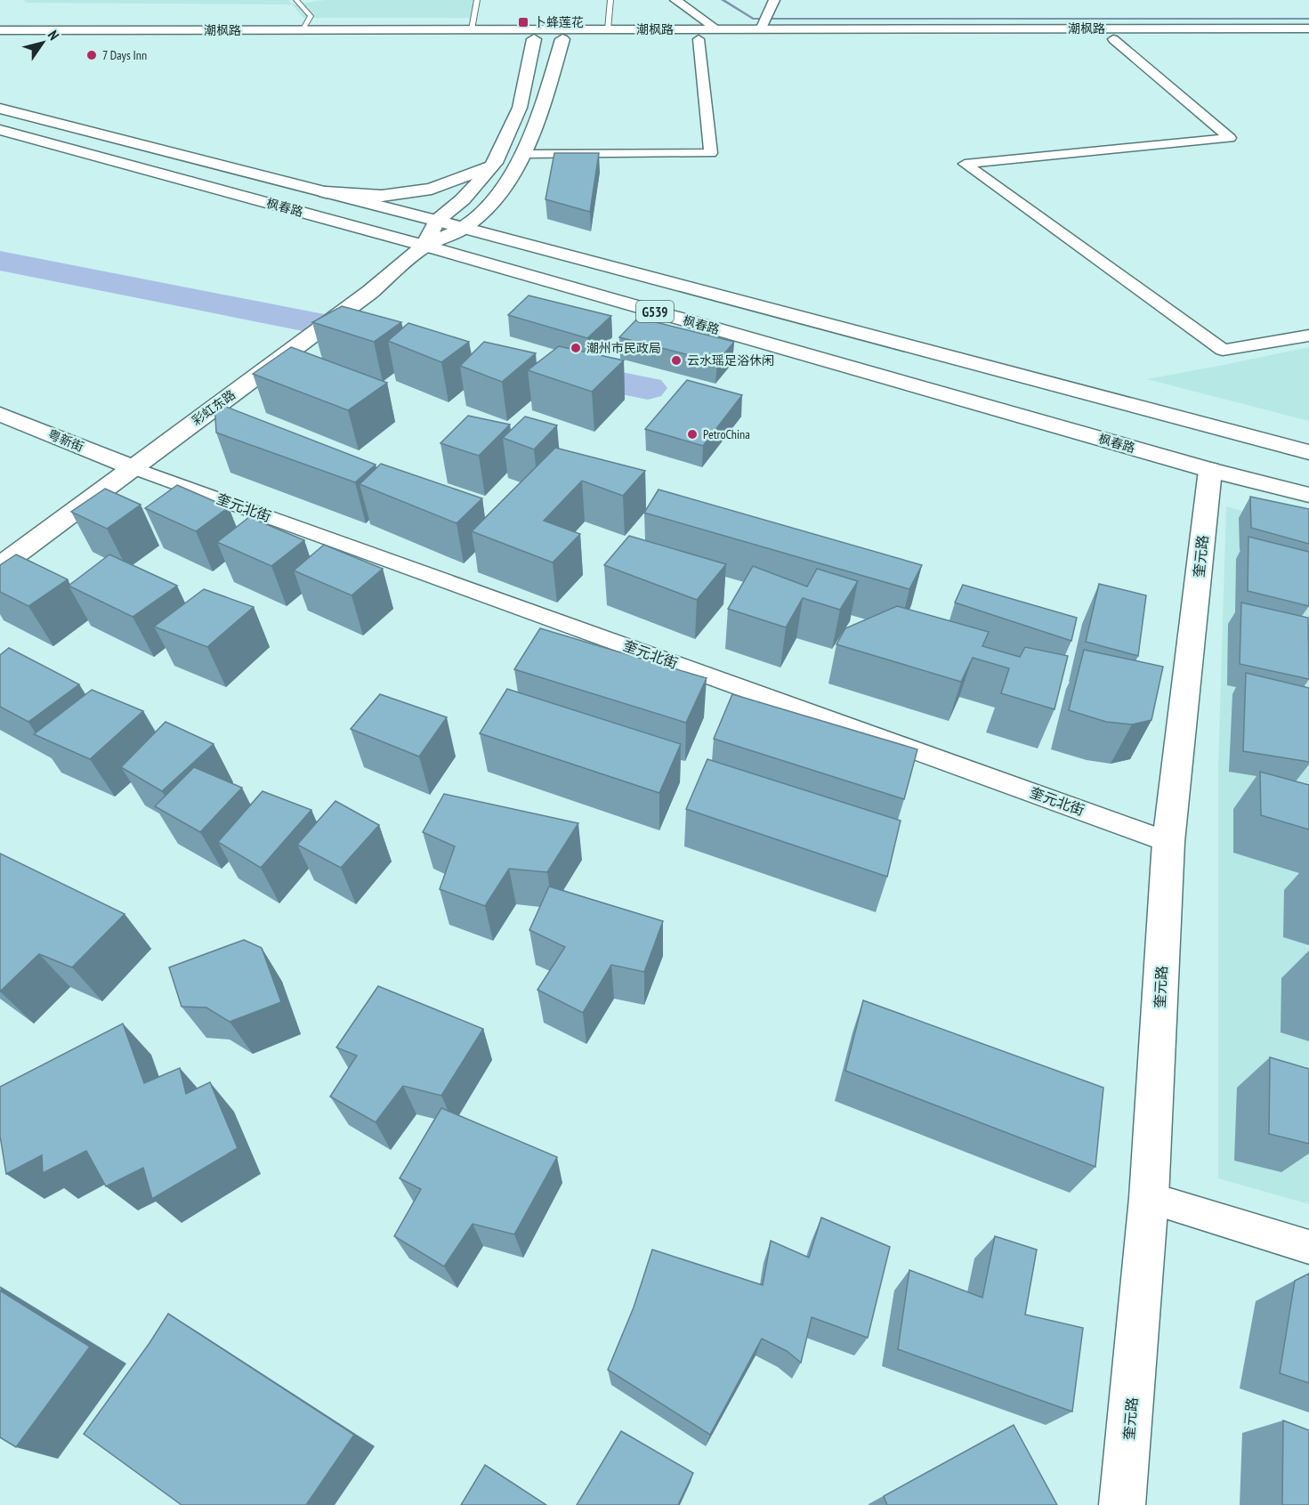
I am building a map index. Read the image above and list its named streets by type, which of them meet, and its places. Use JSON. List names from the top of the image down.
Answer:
{
  "streets": {
    "main road": [
      "潮枫路",
      "枫春路",
      "G539",
      "彩虹东路",
      "粤新街",
      "奎元路"
    ],
    "street": ["奎元北街"]
  },
  "crossings": [
    ["枫春路", "彩虹东路"],
    ["枫春路", "奎元路"],
    ["彩虹东路", "粤新街"],
    ["彩虹东路", "奎元北街"],
    ["粤新街", "奎元北街"],
    ["奎元北街", "奎元路"]
  ],
  "places": {
    "transit": ["卜蜂莲花"],
    "other": [
      "7 Days Inn",
      "潮州市民政局",
      "云水瑶足浴休闲",
      "PetroChina"
    ]
  },
  "north": "top right"
}
